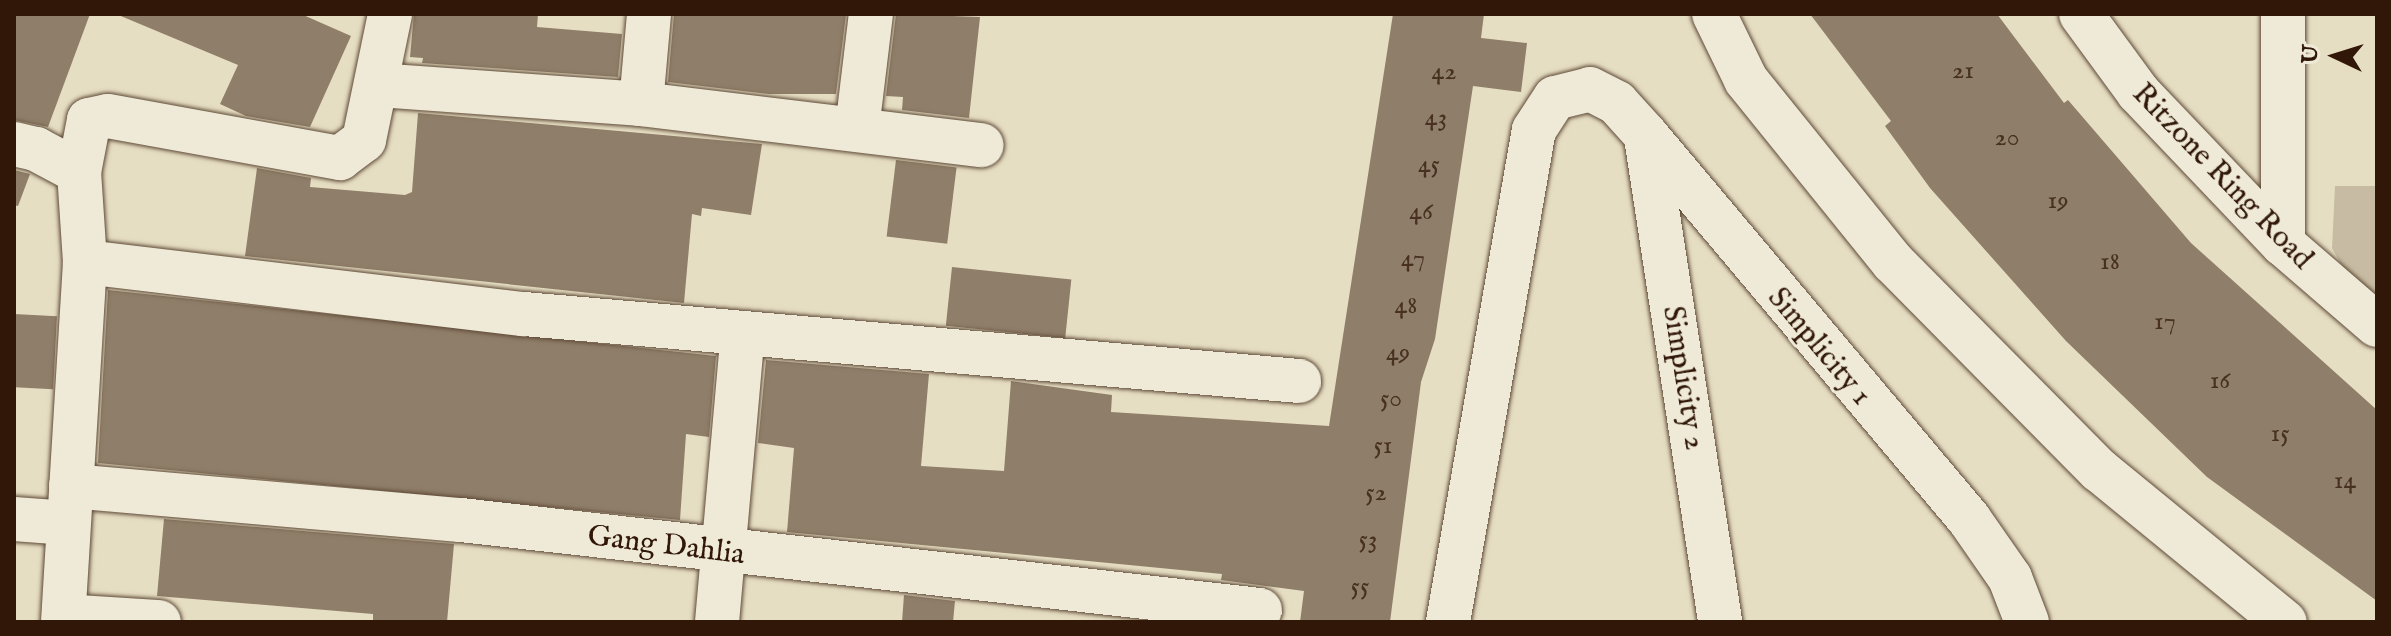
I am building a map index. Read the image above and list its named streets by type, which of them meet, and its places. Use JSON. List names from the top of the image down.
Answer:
{
  "streets": {
    "street": [
      "Ritzone Ring Road",
      "Simplicity 1",
      "Simplicity 2",
      "Gang Dahlia"
    ]
  },
  "crossings": [
    ["Simplicity 1", "Simplicity 2"]
  ],
  "house_numbers": [
    "21",
    "42",
    "43",
    "20",
    "45",
    "19",
    "46",
    "47",
    "18",
    "48",
    "17",
    "49",
    "16",
    "50",
    "15",
    "51",
    "14",
    "52",
    "53",
    "55"
  ],
  "north": "left"
}
